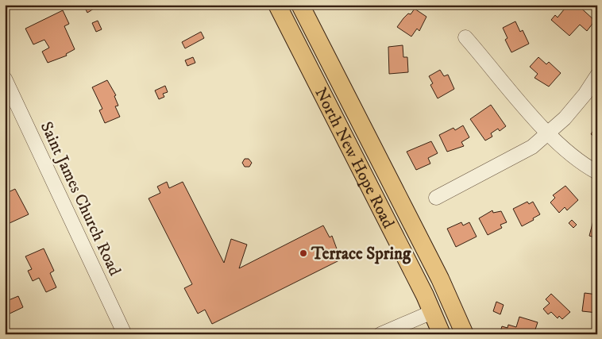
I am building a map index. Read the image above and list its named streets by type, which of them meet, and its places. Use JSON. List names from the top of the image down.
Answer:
{
  "streets": {
    "main road": ["North New Hope Road"],
    "street": ["Saint James Church Road"]
  },
  "places": ["Terrace Spring"]
}
